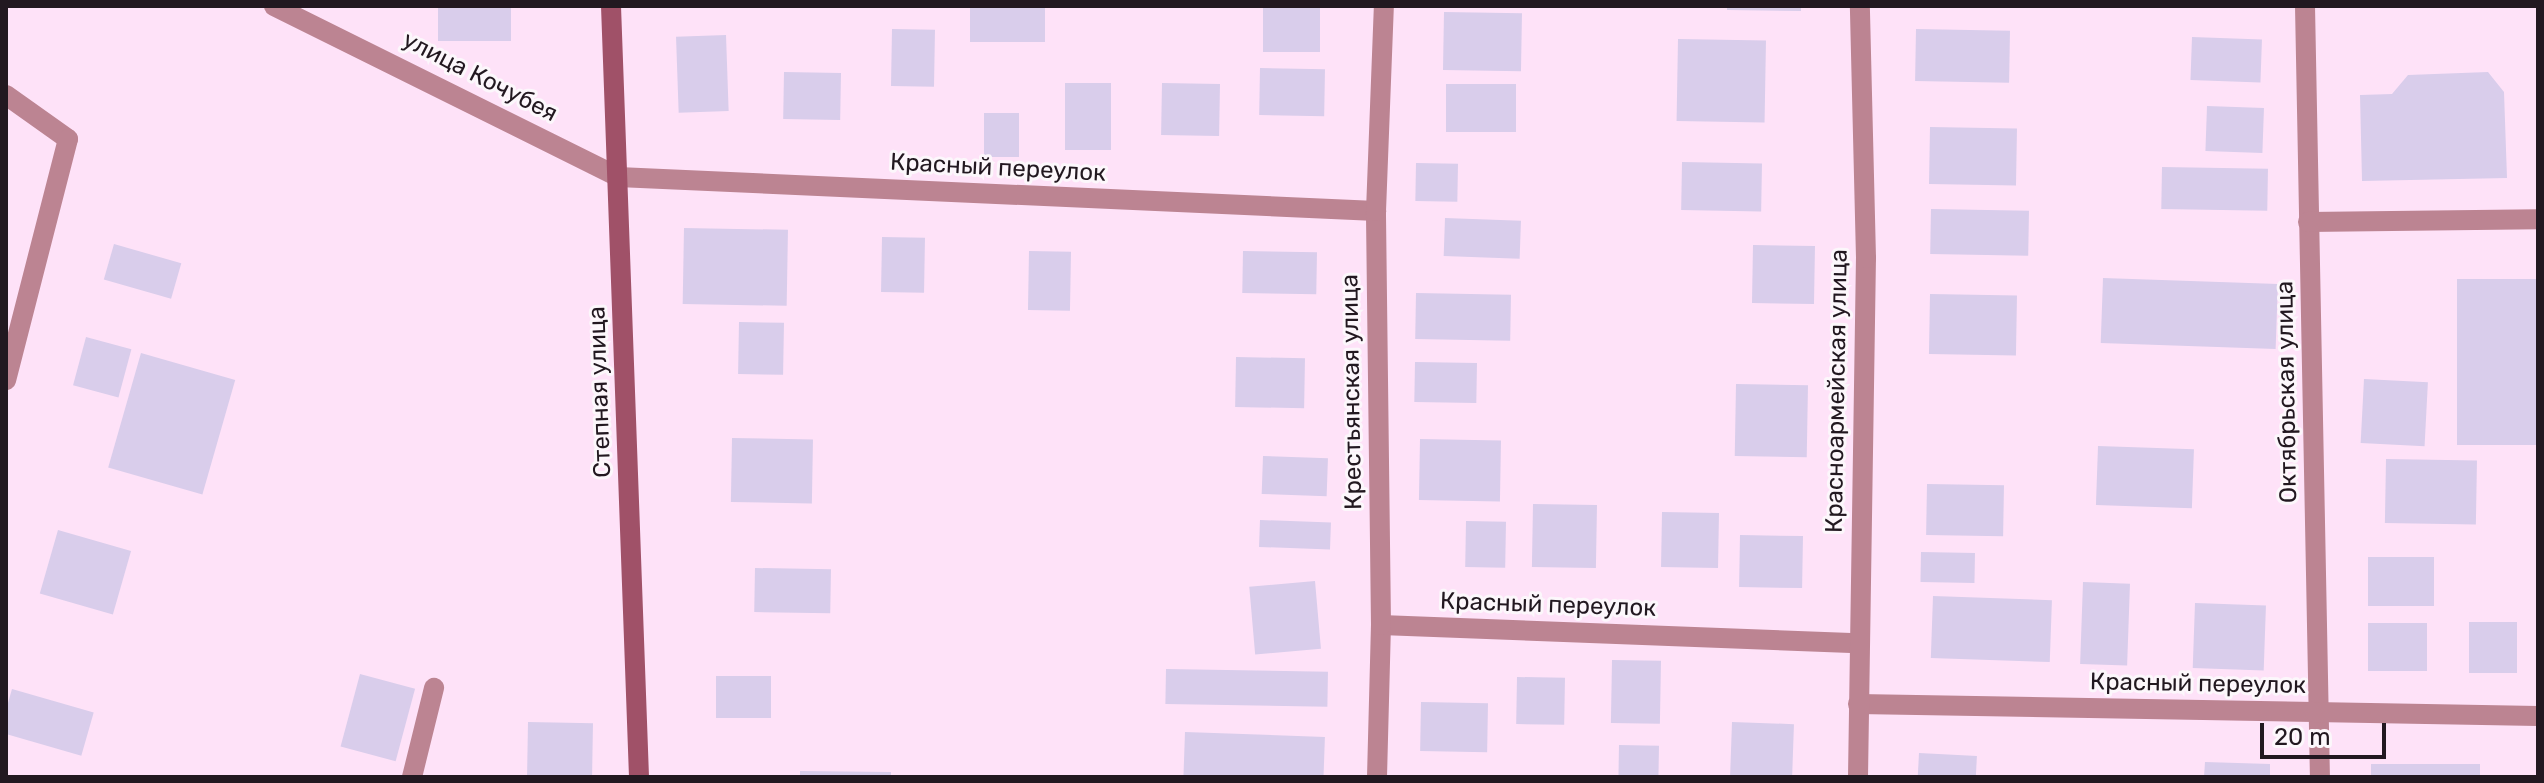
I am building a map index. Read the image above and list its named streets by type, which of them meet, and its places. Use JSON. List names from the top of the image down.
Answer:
{
  "streets": {
    "main road": ["Степная улица"],
    "street": [
      "улица Кочубея",
      "Красный переулок",
      "Красноармейская улица",
      "Крестьянская улица",
      "Октябрьская улица"
    ]
  },
  "crossings": [
    ["улица Кочубея", "Красный переулок"],
    ["улица Кочубея", "Степная улица"],
    ["Красный переулок", "Красноармейская улица"],
    ["Красный переулок", "Степная улица"],
    ["Красный переулок", "Крестьянская улица"],
    ["Красный переулок", "Октябрьская улица"]
  ],
  "scale_bar": "20 m"
}
